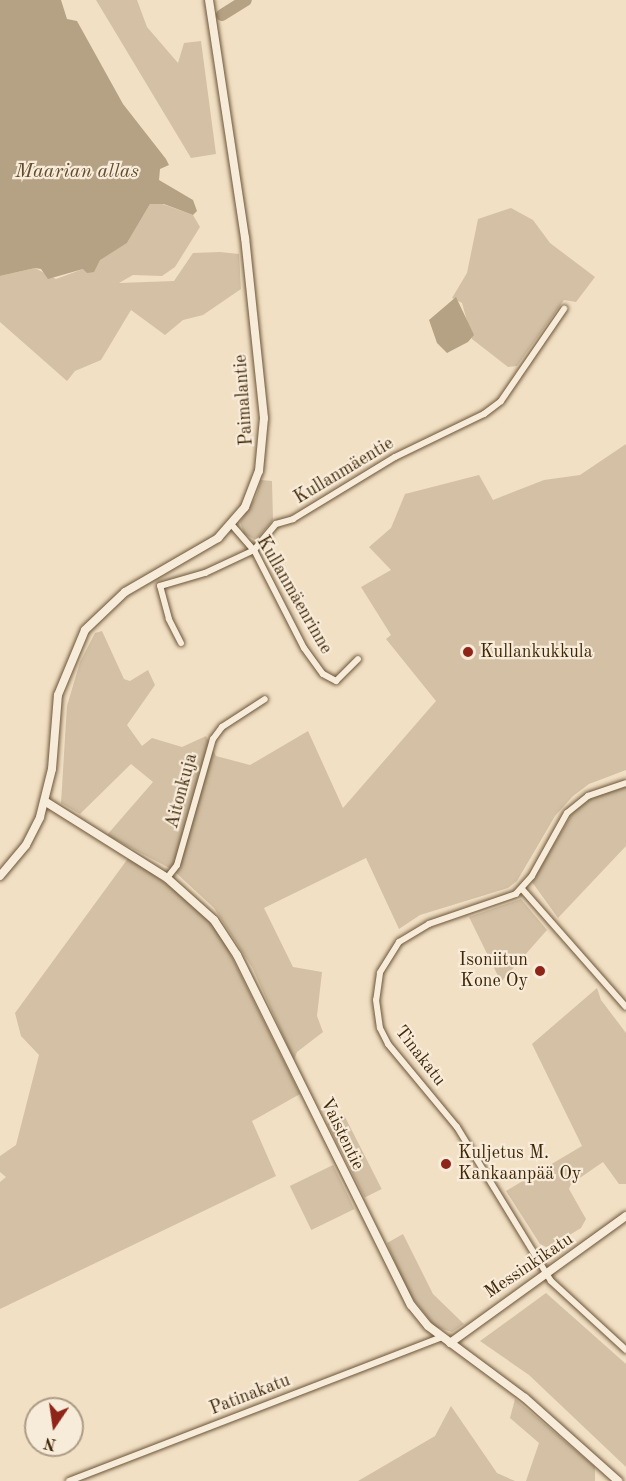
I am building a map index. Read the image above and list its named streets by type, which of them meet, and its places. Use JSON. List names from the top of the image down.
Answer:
{
  "streets": {
    "street": [
      "Paimalantie",
      "Kullanmäentie",
      "Kullanmäenrinne",
      "Aitonkuja",
      "Tinakatu",
      "Vaistentie",
      "Messinkikatu",
      "Patinakatu"
    ]
  },
  "crossings": [
    ["Paimalantie", "Kullanmäenrinne"],
    ["Paimalantie", "Vaistentie"],
    ["Kullanmäentie", "Kullanmäenrinne"],
    ["Aitonkuja", "Vaistentie"],
    ["Tinakatu", "Messinkikatu"],
    ["Vaistentie", "Messinkikatu"],
    ["Vaistentie", "Patinakatu"]
  ],
  "water": ["Maarian allas"],
  "places": ["Kullankukkula", "Isoniitun Kone Oy", "Kuljetus M. Kankaanpää Oy"],
  "north": "bottom"
}
